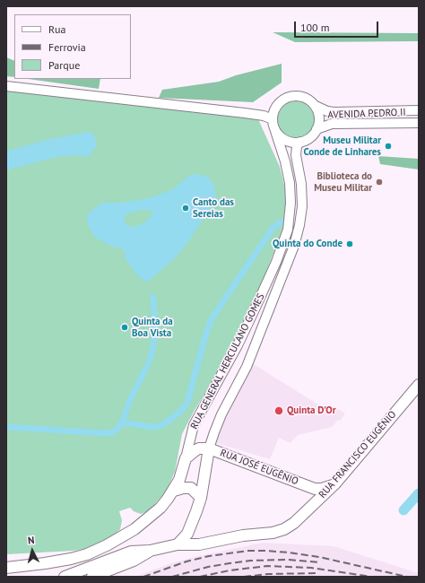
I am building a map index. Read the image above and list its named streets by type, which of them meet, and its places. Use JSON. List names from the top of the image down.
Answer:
{
  "streets": {
    "main road": [
      "AVENIDA PEDRO II",
      "RUA GENERAL HERCULANO GOMES",
      "RUA FRANCISCO EUGÊNIO",
      "RUA JOSÉ EUGÊNIO"
    ]
  },
  "crossings": [
    ["AVENIDA PEDRO II", "RUA GENERAL HERCULANO GOMES"],
    ["RUA GENERAL HERCULANO GOMES", "RUA FRANCISCO EUGÊNIO"],
    ["RUA GENERAL HERCULANO GOMES", "RUA JOSÉ EUGÊNIO"],
    ["RUA FRANCISCO EUGÊNIO", "RUA JOSÉ EUGÊNIO"]
  ],
  "places": [
    "Museu Militar Conde de Linhares",
    "Biblioteca do Museu Militar",
    "Canto das Sereias",
    "Quinta do Conde",
    "Quinta da Boa Vista",
    "Quinta D'Or"
  ],
  "legend": ["Rua", "Ferrovia", "Parque"],
  "scale_bar": "100 m",
  "north": "top"
}
